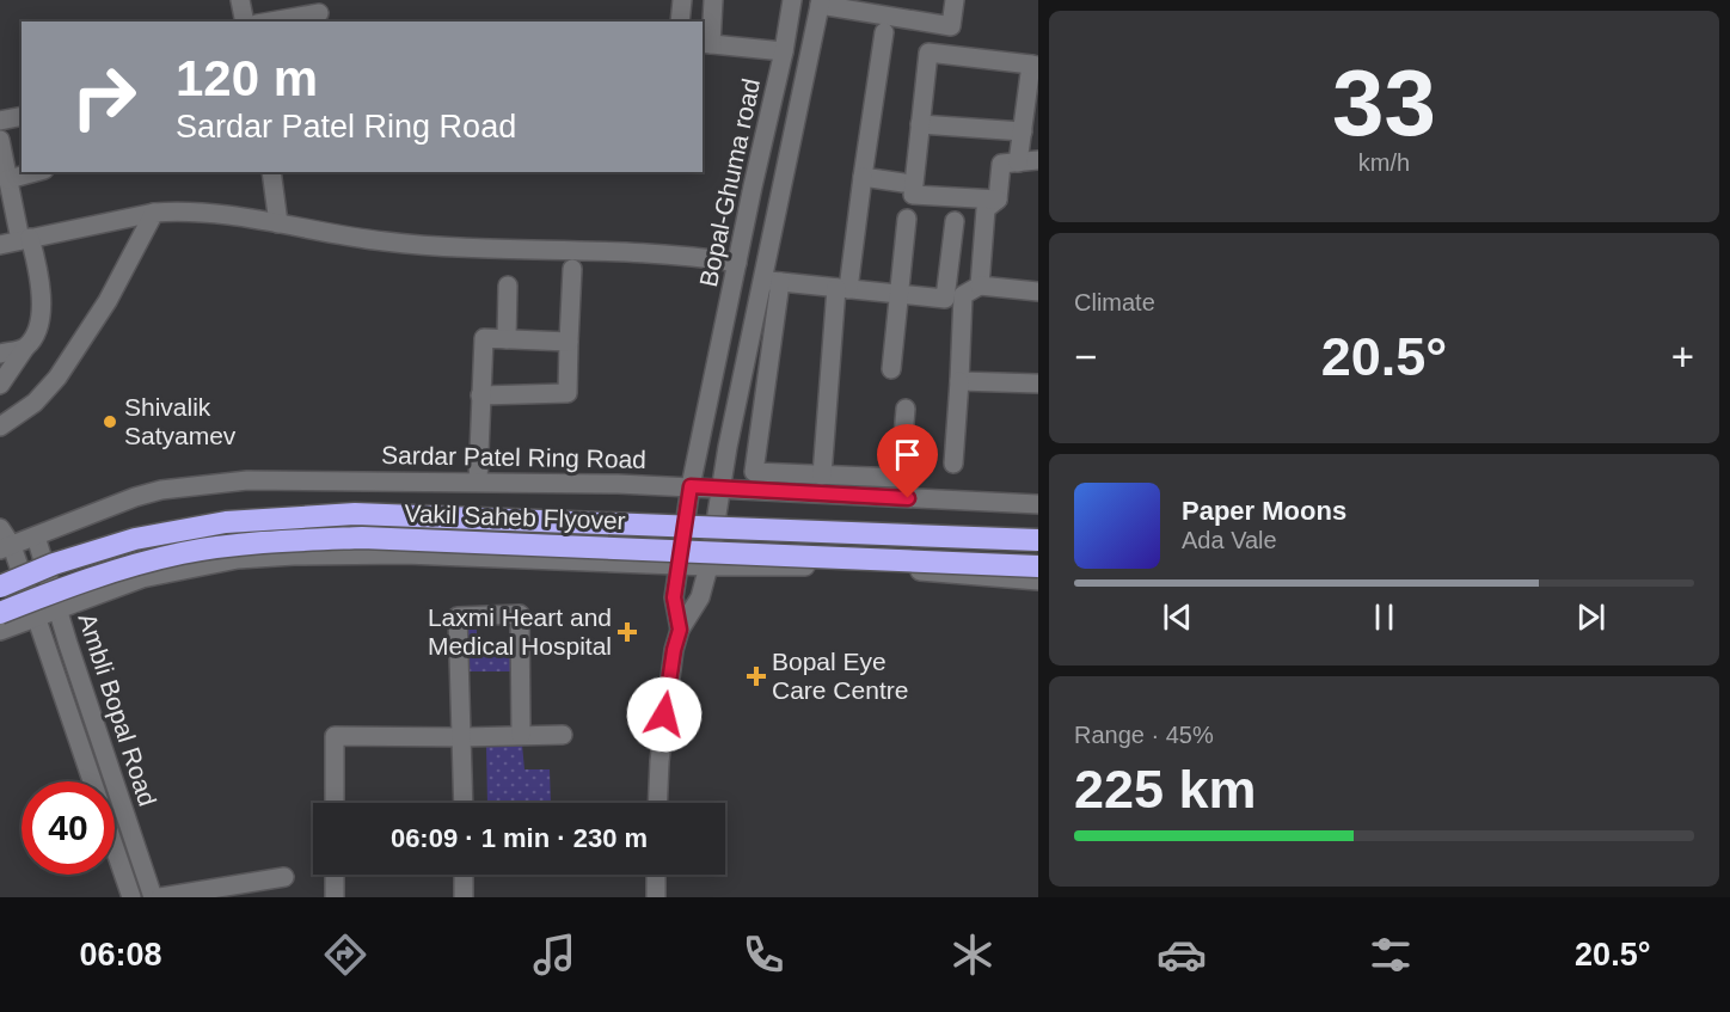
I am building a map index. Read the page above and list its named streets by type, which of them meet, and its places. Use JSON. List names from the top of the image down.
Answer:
{
  "streets": {
    "highway": ["Vakil Saheb Flyover"],
    "street": ["Bopal-Ghuma road", "Sardar Patel Ring Road", "Ambli Bopal Road"]
  },
  "crossings": [
    ["Bopal-Ghuma road", "Sardar Patel Ring Road"],
    ["Sardar Patel Ring Road", "Ambli Bopal Road"]
  ],
  "places": {
    "other": ["Shivalik Satyamev"],
    "health": ["Laxmi Heart and Medical Hospital", "Bopal Eye Care Centre"]
  },
  "page": {
    "tile": [
      ["33", "km/h"],
      "Climate",
      ["Range · 45%", "225 km"]
    ],
    "turn": ["120 m", "Sardar Patel Ring Road"],
    "heat": ["−", "20.5°", "+"],
    "song": ["Paper Moons", "Ada Vale"],
    "limit": "40",
    "trip": "06:09 · 1 min · 230 m",
    "tabs": ["06:08", "20.5°"]
  }
}
